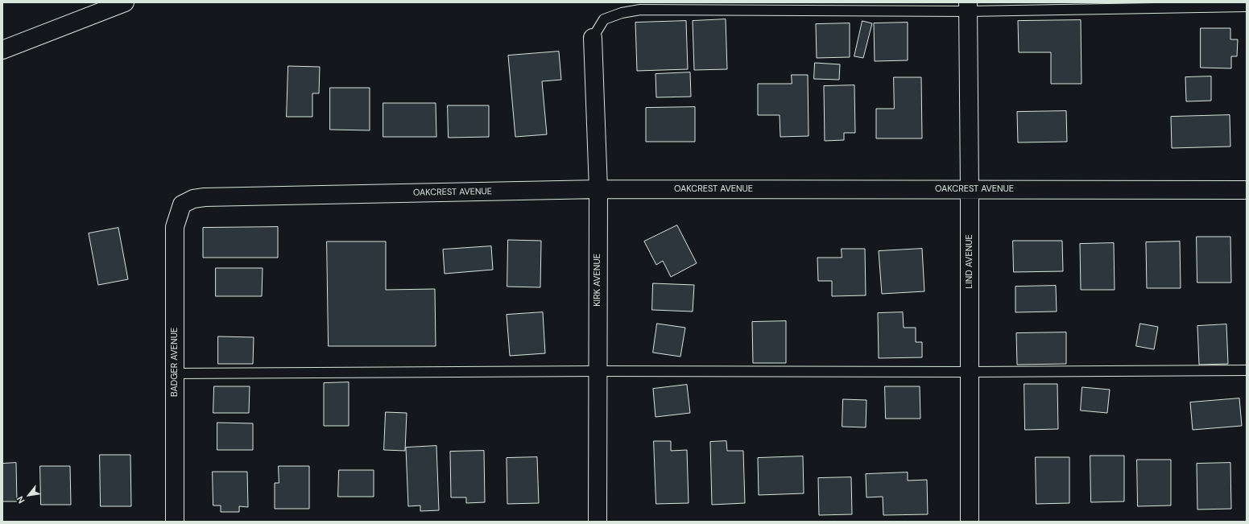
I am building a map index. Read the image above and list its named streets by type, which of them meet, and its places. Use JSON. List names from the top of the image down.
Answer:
{
  "streets": {
    "street": [
      "OAKCREST AVENUE",
      "LIND AVENUE",
      "KIRK AVENUE",
      "BADGER AVENUE"
    ]
  },
  "crossings": [
    ["OAKCREST AVENUE", "LIND AVENUE"],
    ["OAKCREST AVENUE", "KIRK AVENUE"],
    ["OAKCREST AVENUE", "BADGER AVENUE"]
  ],
  "north": "bottom left"
}
